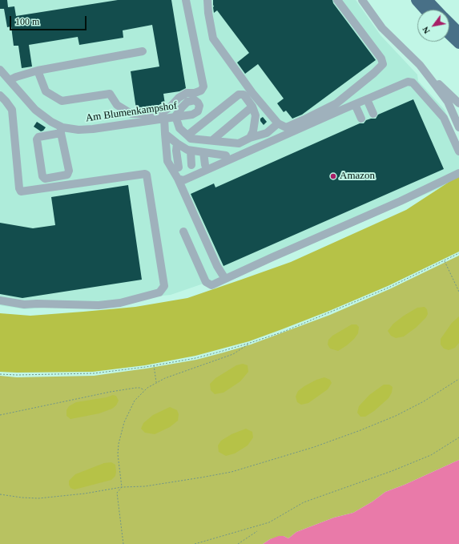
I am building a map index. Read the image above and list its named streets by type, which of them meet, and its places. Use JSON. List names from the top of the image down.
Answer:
{
  "streets": {
    "street": ["Am Blumenkampshof"]
  },
  "places": ["Amazon"],
  "scale_bar": "100 m",
  "north": "bottom left"
}
